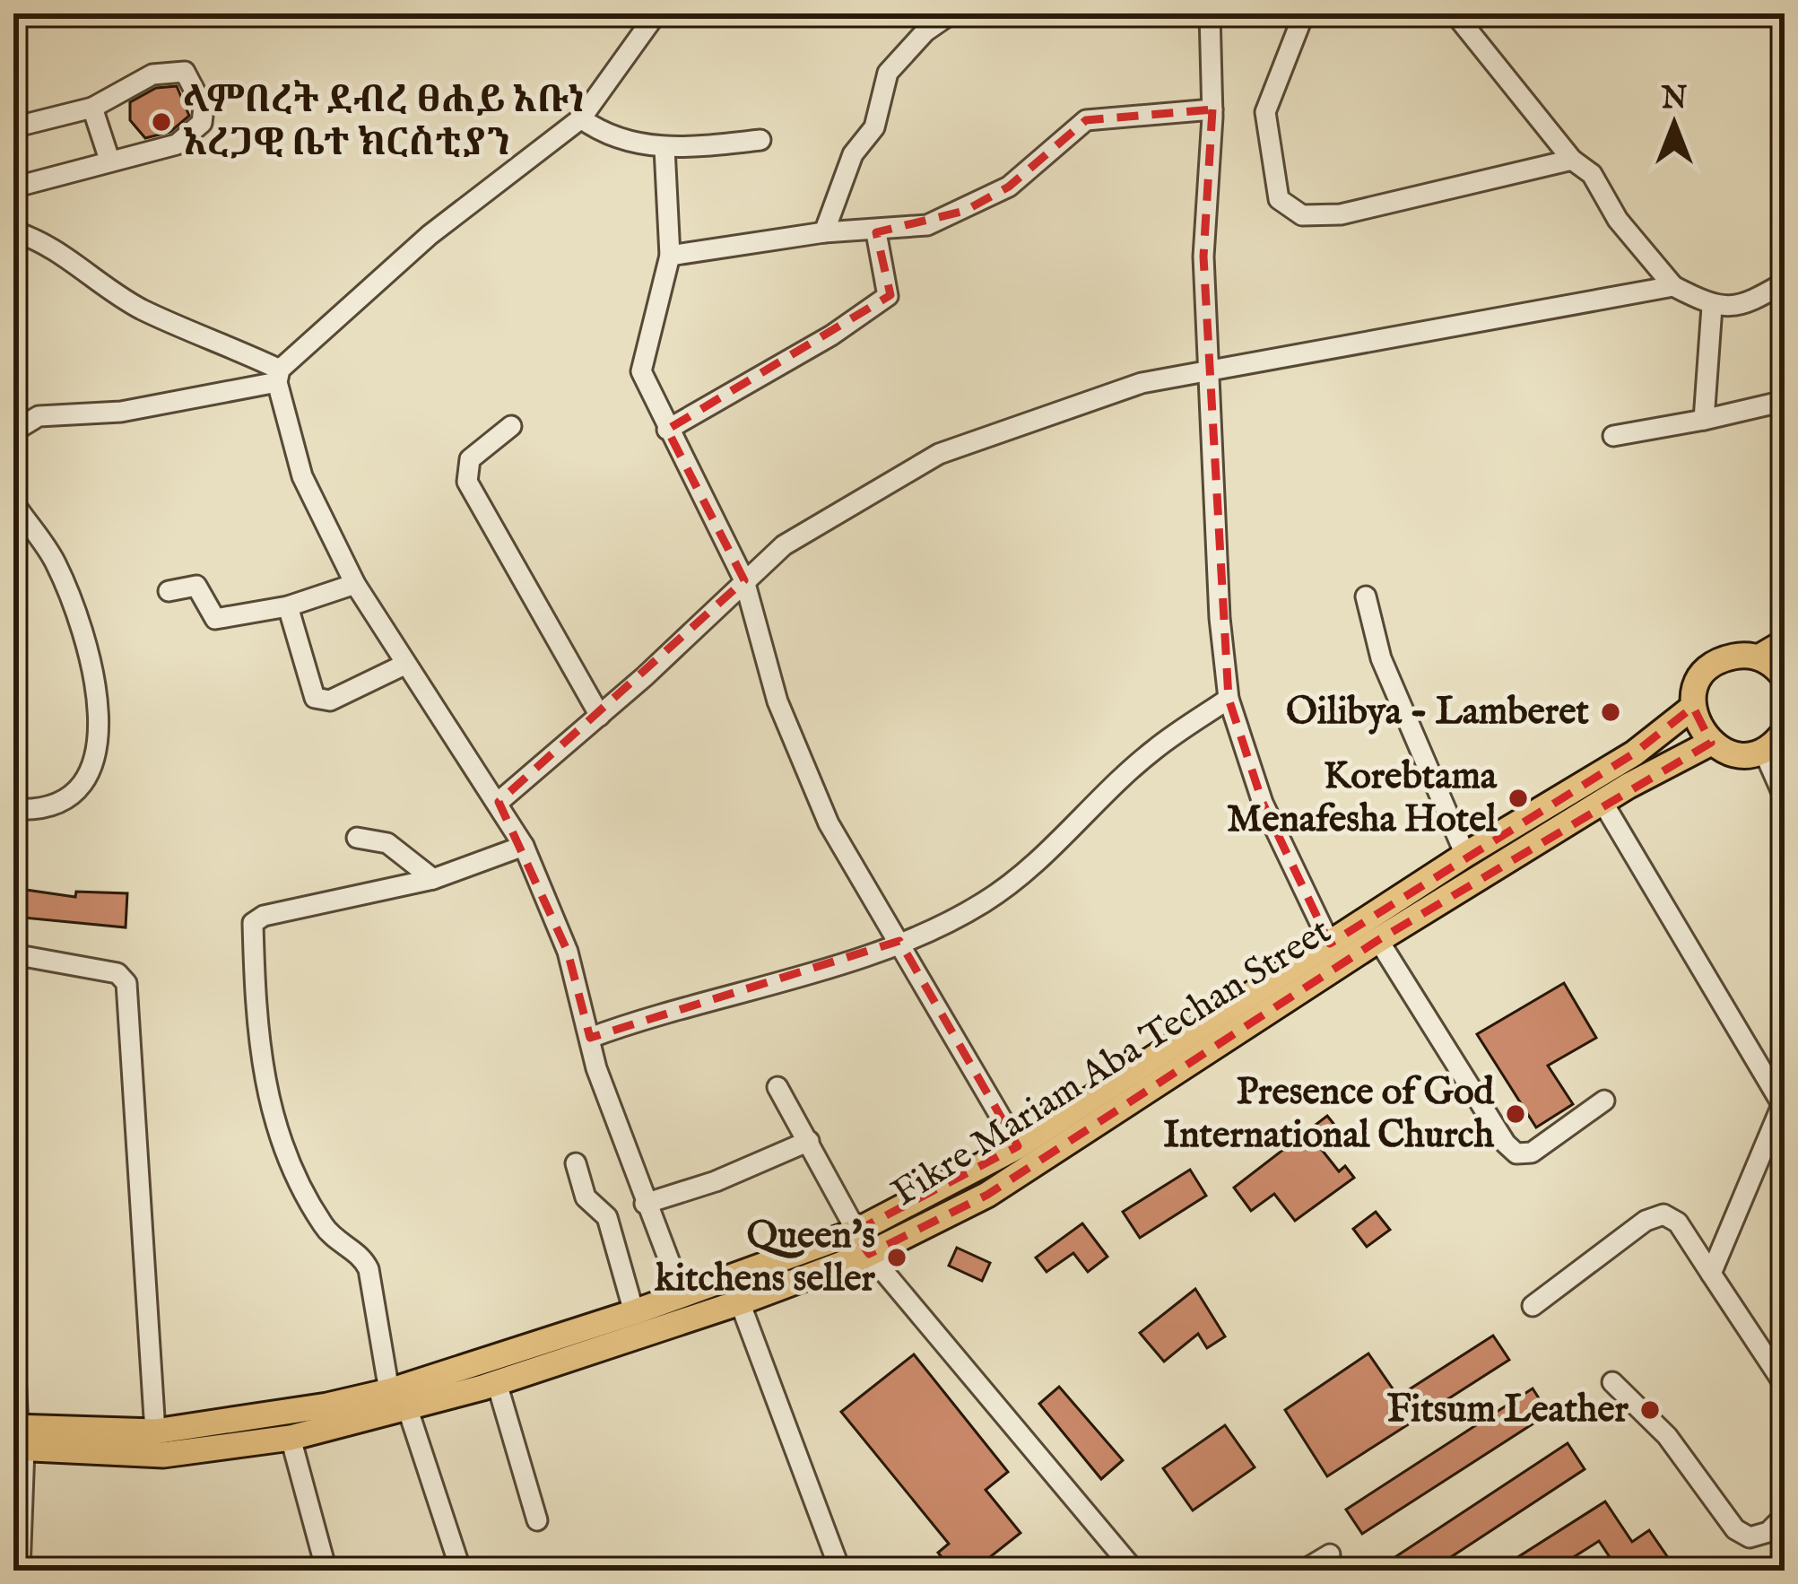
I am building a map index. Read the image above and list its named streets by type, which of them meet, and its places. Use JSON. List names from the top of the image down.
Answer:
{
  "streets": {
    "main road": ["Fikre Mariam Aba Techan Street"]
  },
  "places": [
    "ላምበረት ደብረ ፀሐይ አቡነ አረጋዊ ቤተ ክርስቲያን",
    "Oilibya - Lamberet",
    "Korebtama Menafesha Hotel",
    "Presence of God International Church",
    "Queen's kitchens seller",
    "Fitsum Leather"
  ],
  "north": "top"
}
